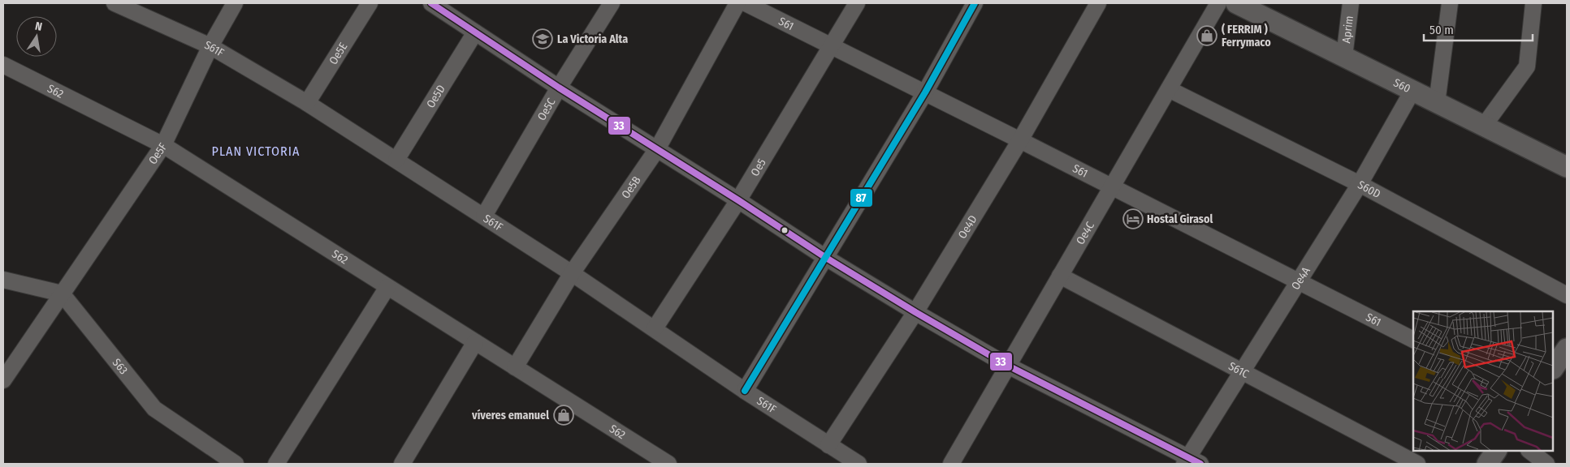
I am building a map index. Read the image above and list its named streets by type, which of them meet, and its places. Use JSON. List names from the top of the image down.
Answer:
{
  "streets": {
    "street": [
      "S61",
      "Aprim",
      "S61F",
      "Oe5E",
      "S60",
      "S62",
      "Oe5D",
      "Oe5C",
      "Oe5F",
      "Oe5",
      "Oe5B",
      "S60D",
      "Oe4D",
      "Oe4C",
      "Oe4A",
      "S63",
      "S61C"
    ]
  },
  "crossings": [
    ["S61", "Oe5"],
    ["S61", "Oe4D"],
    ["S61", "Oe4C"],
    ["S61", "Oe4A"],
    ["Aprim", "S60"],
    ["S61F", "Oe5E"],
    ["S61F", "Oe5D"],
    ["S61F", "Oe5C"],
    ["S61F", "Oe5F"],
    ["S61F", "Oe5"],
    ["S61F", "Oe5B"],
    ["S61F", "Oe4D"],
    ["S60", "Oe4A"],
    ["S62", "Oe5F"],
    ["S62", "Oe5B"],
    ["Oe5F", "S63"],
    ["S60D", "Oe4C"],
    ["S60D", "Oe4A"],
    ["Oe4C", "S61C"],
    ["Oe4A", "S61C"]
  ],
  "districts": ["PLAN VICTORIA"],
  "places": {
    "shop": ["( FERRIM ) Ferrymaco", "víveres emanuel"],
    "school or university": ["La Victoria Alta"],
    "hotel": ["Hostal Girasol"]
  },
  "lines": ["transit line 33", "transit line 87"],
  "scale_bar": "50 m",
  "north": "top"
}
